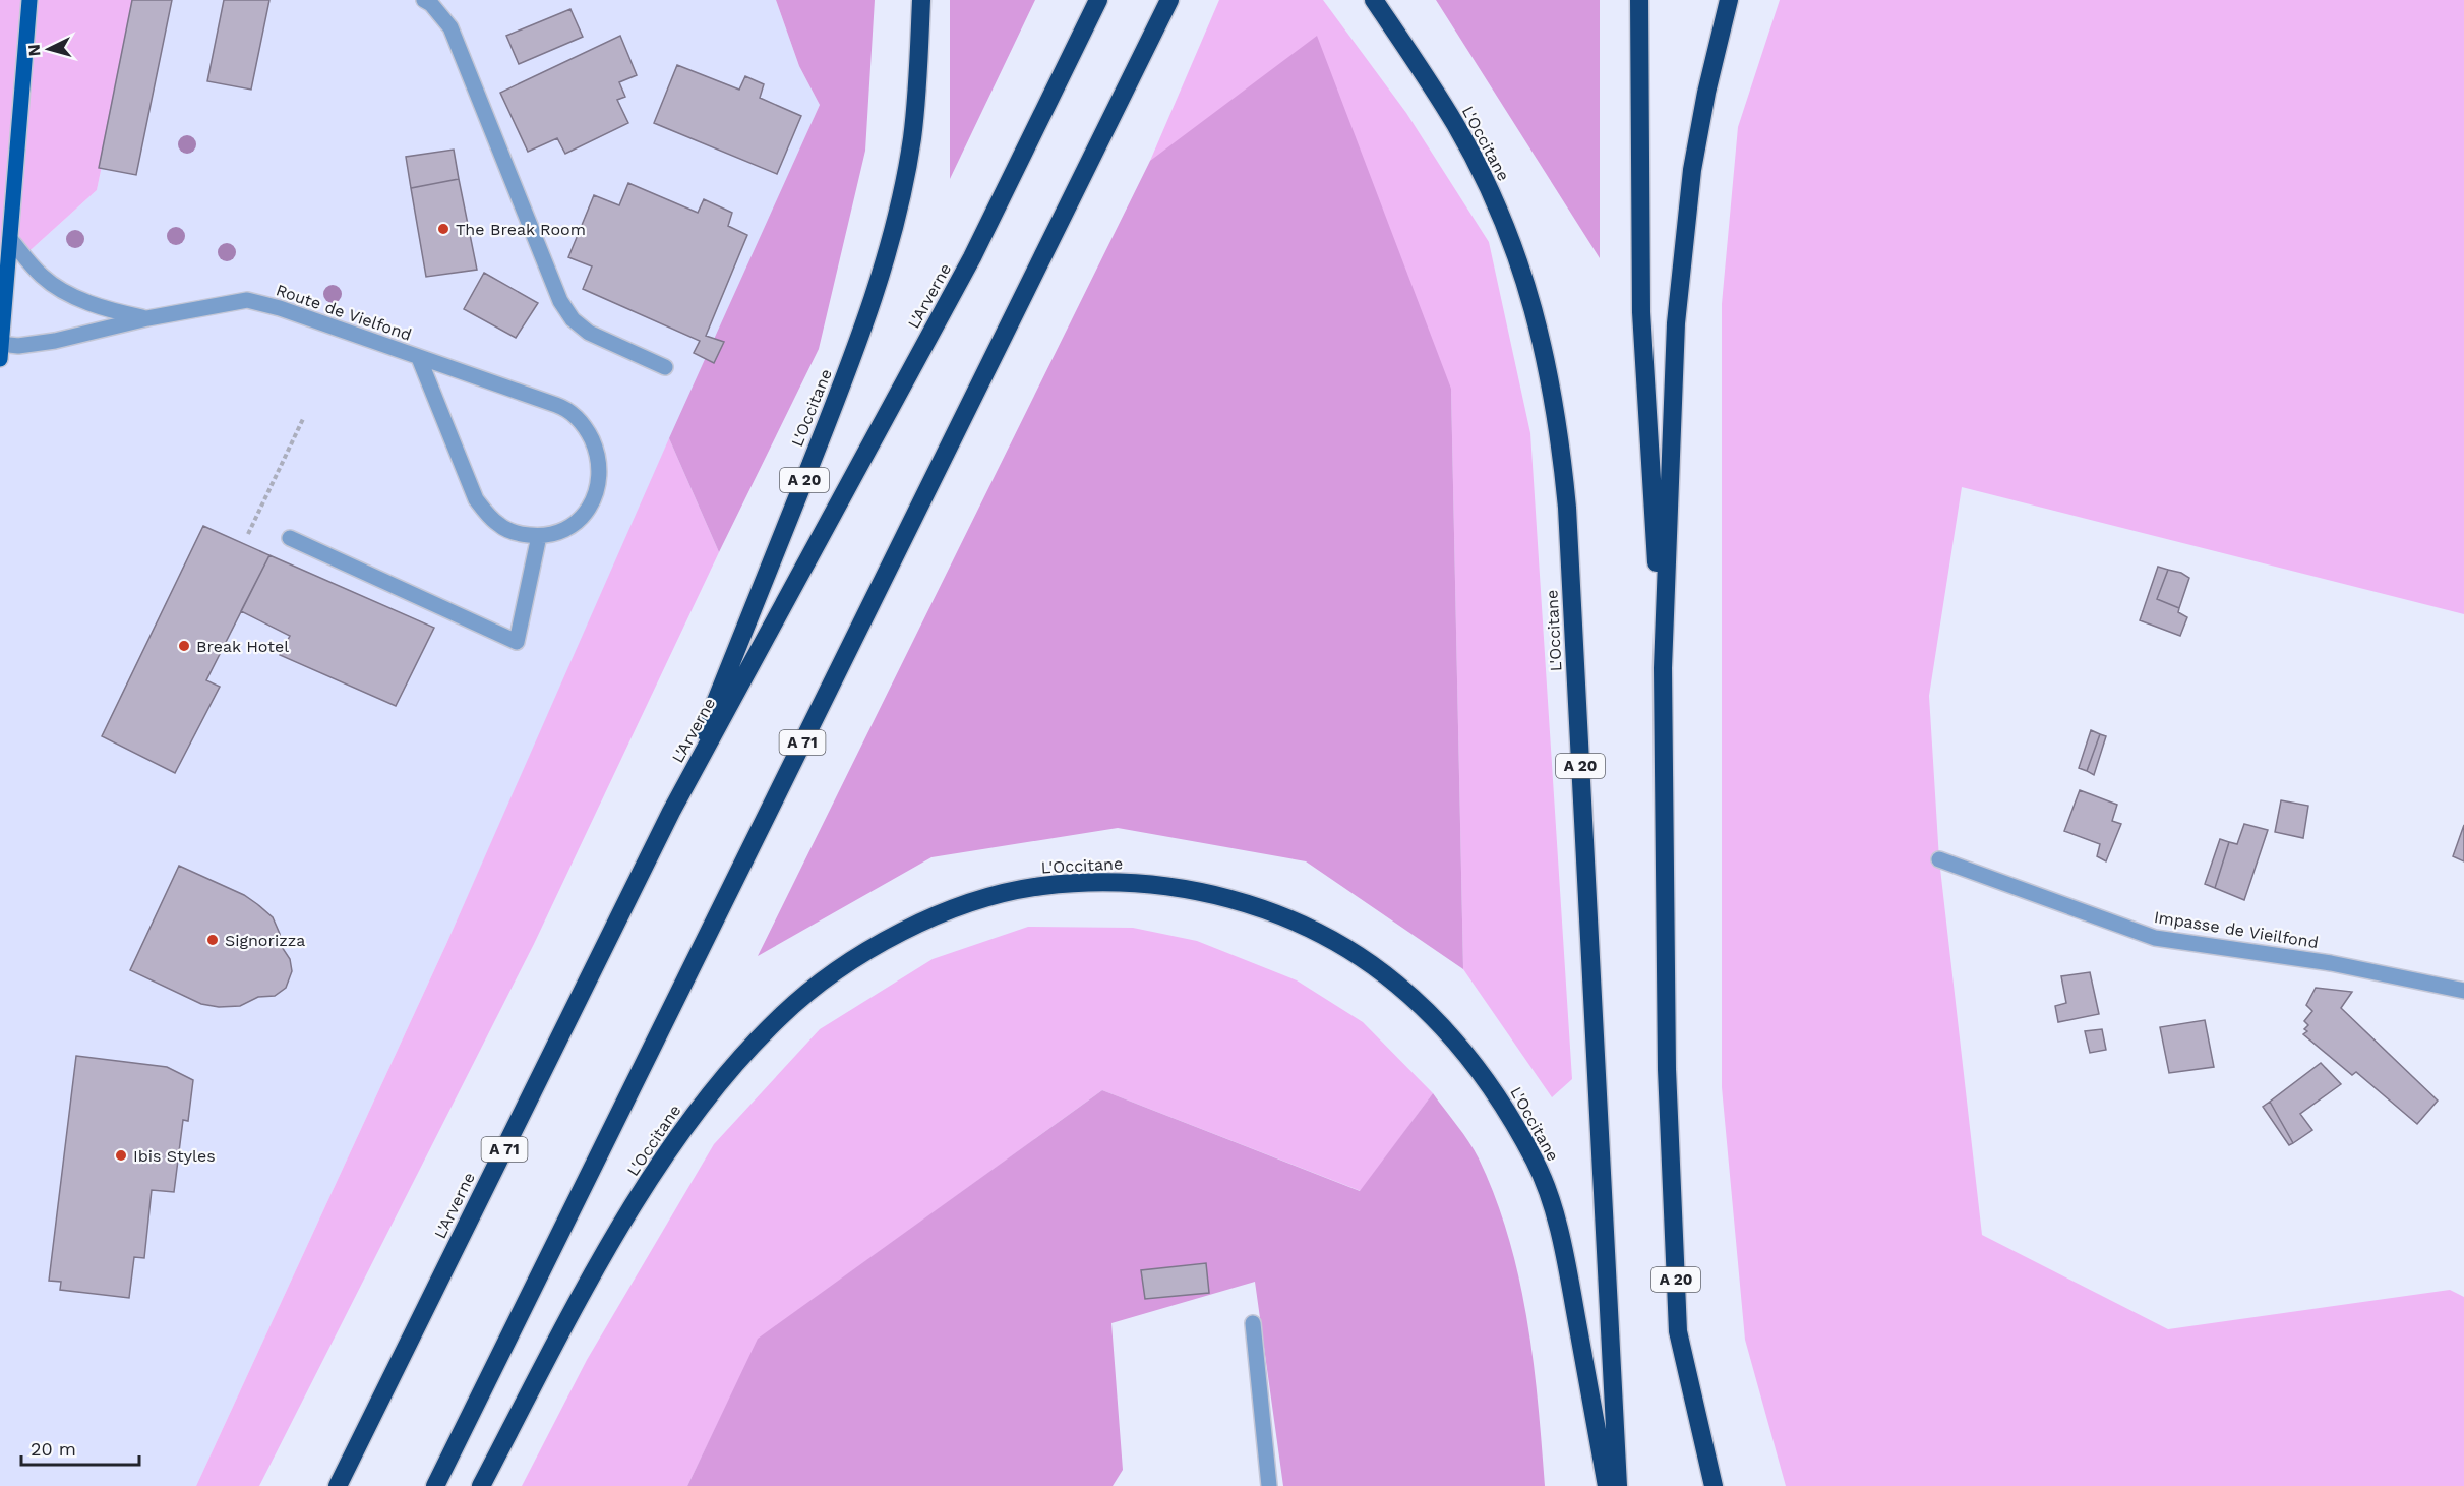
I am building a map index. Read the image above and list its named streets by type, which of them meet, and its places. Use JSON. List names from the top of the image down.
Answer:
{
  "streets": {
    "highway": [
      "L'Occitane",
      "L'Arverne",
      "A 20",
      "A 71"
    ],
    "street": ["Route de Vielfond", "Impasse de Vieilfond"]
  },
  "crossings": [
    ["L'Occitane", "L'Arverne"]
  ],
  "places": [
    "The Break Room",
    "Break Hotel",
    "Signorizza",
    "Ibis Styles"
  ],
  "scale_bar": "20 m",
  "north": "left"
}
